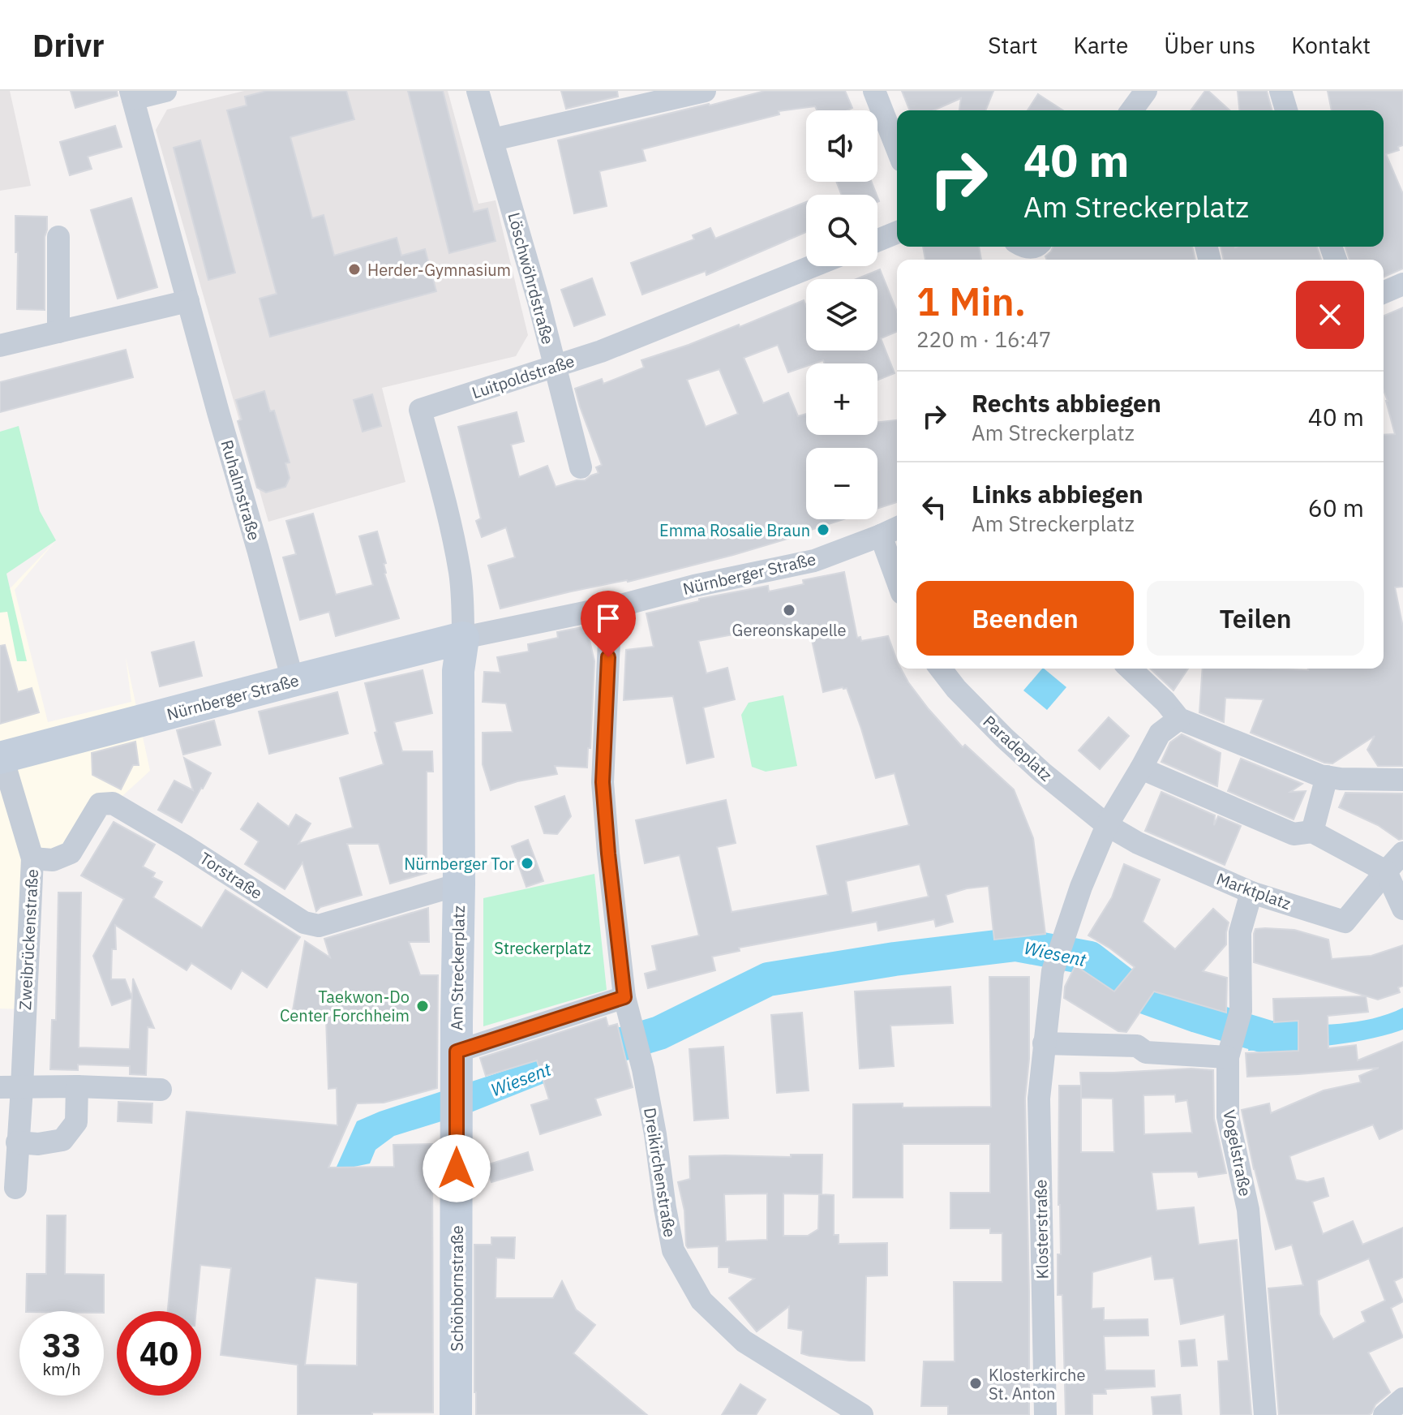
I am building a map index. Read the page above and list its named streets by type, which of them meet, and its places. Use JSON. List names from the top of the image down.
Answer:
{
  "streets": {
    "street": [
      "Löschwöhrdstraße",
      "Luitpoldstraße",
      "Ruhalmstraße",
      "Nürnberger Straße",
      "Paradeplatz",
      "Torstraße",
      "Marktplatz",
      "Zweibrückenstraße",
      "Am Streckerplatz",
      "Vogelstraße",
      "Dreikirchenstraße",
      "Klosterstraße",
      "Schönbornstraße"
    ]
  },
  "crossings": [
    ["Löschwöhrdstraße", "Luitpoldstraße"],
    ["Luitpoldstraße", "Nürnberger Straße"],
    ["Ruhalmstraße", "Nürnberger Straße"],
    ["Nürnberger Straße", "Zweibrückenstraße"],
    ["Paradeplatz", "Marktplatz"],
    ["Paradeplatz", "Klosterstraße"],
    ["Torstraße", "Zweibrückenstraße"],
    ["Torstraße", "Am Streckerplatz"],
    ["Marktplatz", "Vogelstraße"],
    ["Marktplatz", "Klosterstraße"],
    ["Am Streckerplatz", "Dreikirchenstraße"],
    ["Am Streckerplatz", "Schönbornstraße"]
  ],
  "water": ["Wiesent"],
  "parks": ["Streckerplatz"],
  "places": [
    "Herder-Gymnasium",
    "Emma Rosalie Braun",
    "Gereonskapelle",
    "Nürnberger Tor",
    "Taekwon-Do Center Forchheim",
    "Klosterkirche St. Anton"
  ],
  "page": {
    "header": "Drivr",
    "nav": [
      "Start",
      "Karte",
      "Über uns",
      "Kontakt"
    ],
    "map_buttons": ["+", "−"],
    "turn": ["40 m", "Am Streckerplatz"],
    "heading": ["1 Min.", "220 m · 16:47"],
    "list": [
      {
        "name": "Rechts abbiegen",
        "note": "Am Streckerplatz",
        "value": "40 m"
      },
      {
        "name": "Links abbiegen",
        "note": "Am Streckerplatz",
        "value": "60 m"
      }
    ],
    "buttons": ["Beenden", "Teilen"],
    "speed": "33 km/h",
    "limit": "40"
  }
}
